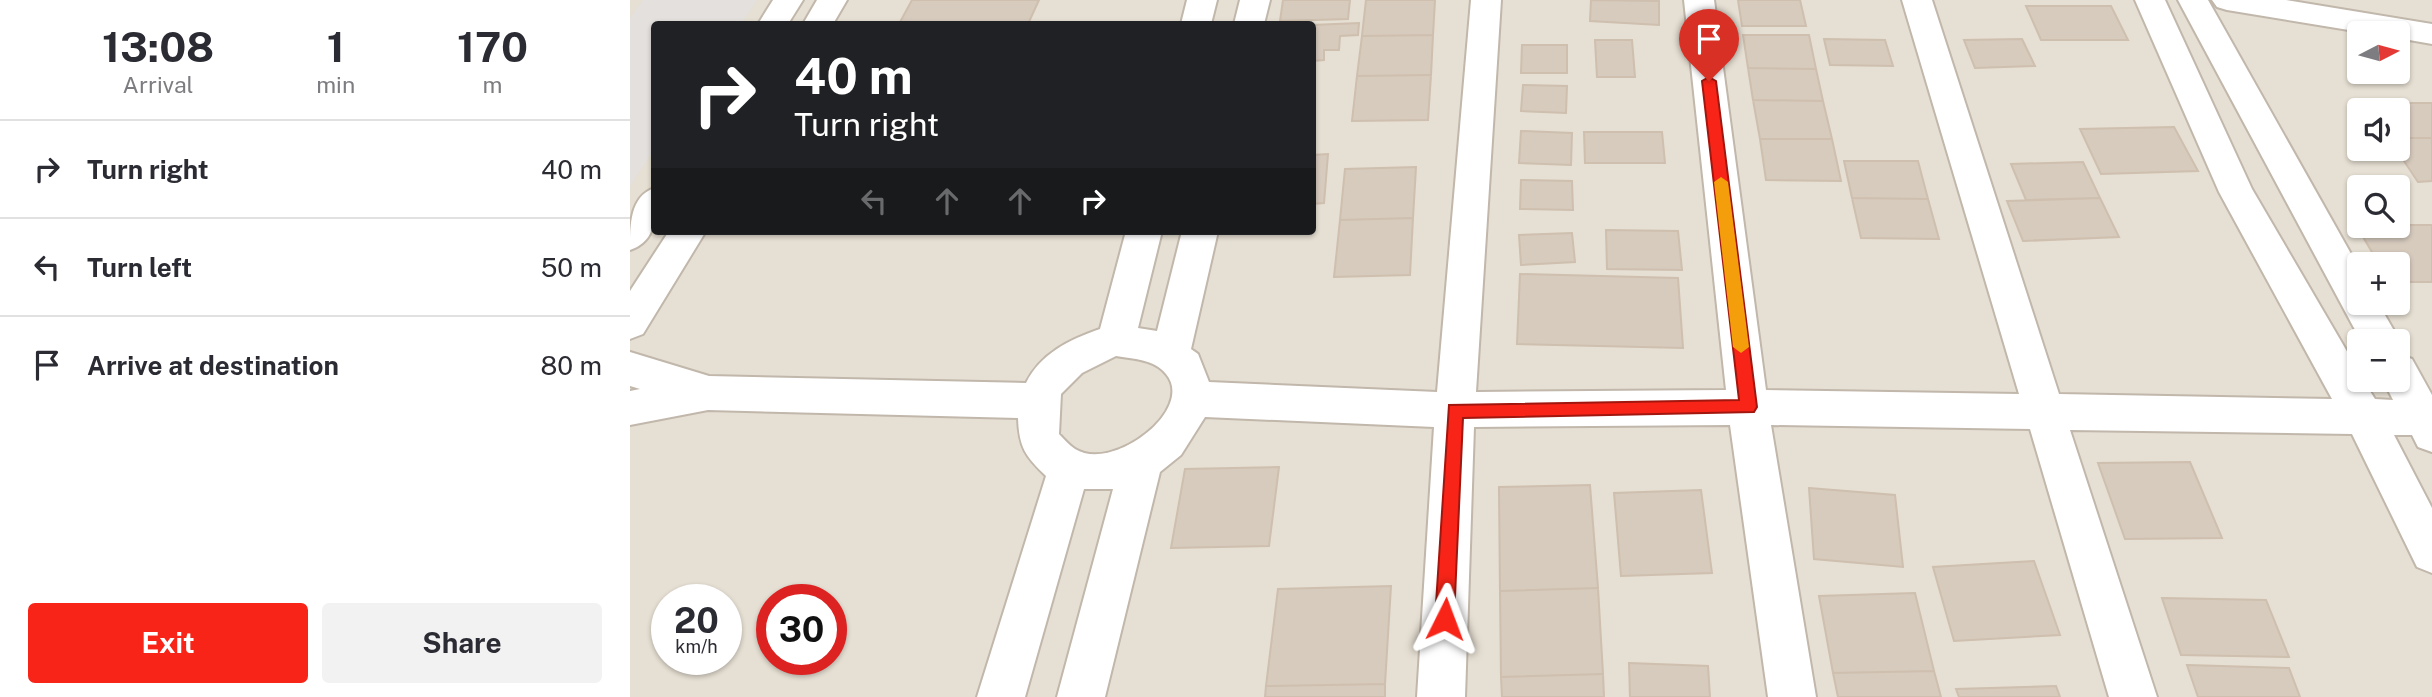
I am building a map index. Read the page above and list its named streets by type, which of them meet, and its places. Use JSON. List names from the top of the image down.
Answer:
{
  "north": "right",
  "page": {
    "eta": [
      "13:08",
      "Arrival",
      "1",
      "min",
      "170",
      "m"
    ],
    "map_buttons": ["+", "−"],
    "turn": ["40 m", "Turn right"],
    "list": [
      {
        "name": "Turn right",
        "value": "40 m"
      },
      {
        "name": "Turn left",
        "value": "50 m"
      },
      {
        "name": "Arrive at destination",
        "value": "80 m"
      }
    ],
    "speed": "20 km/h",
    "limit": "30",
    "buttons": ["Exit", "Share"]
  }
}
